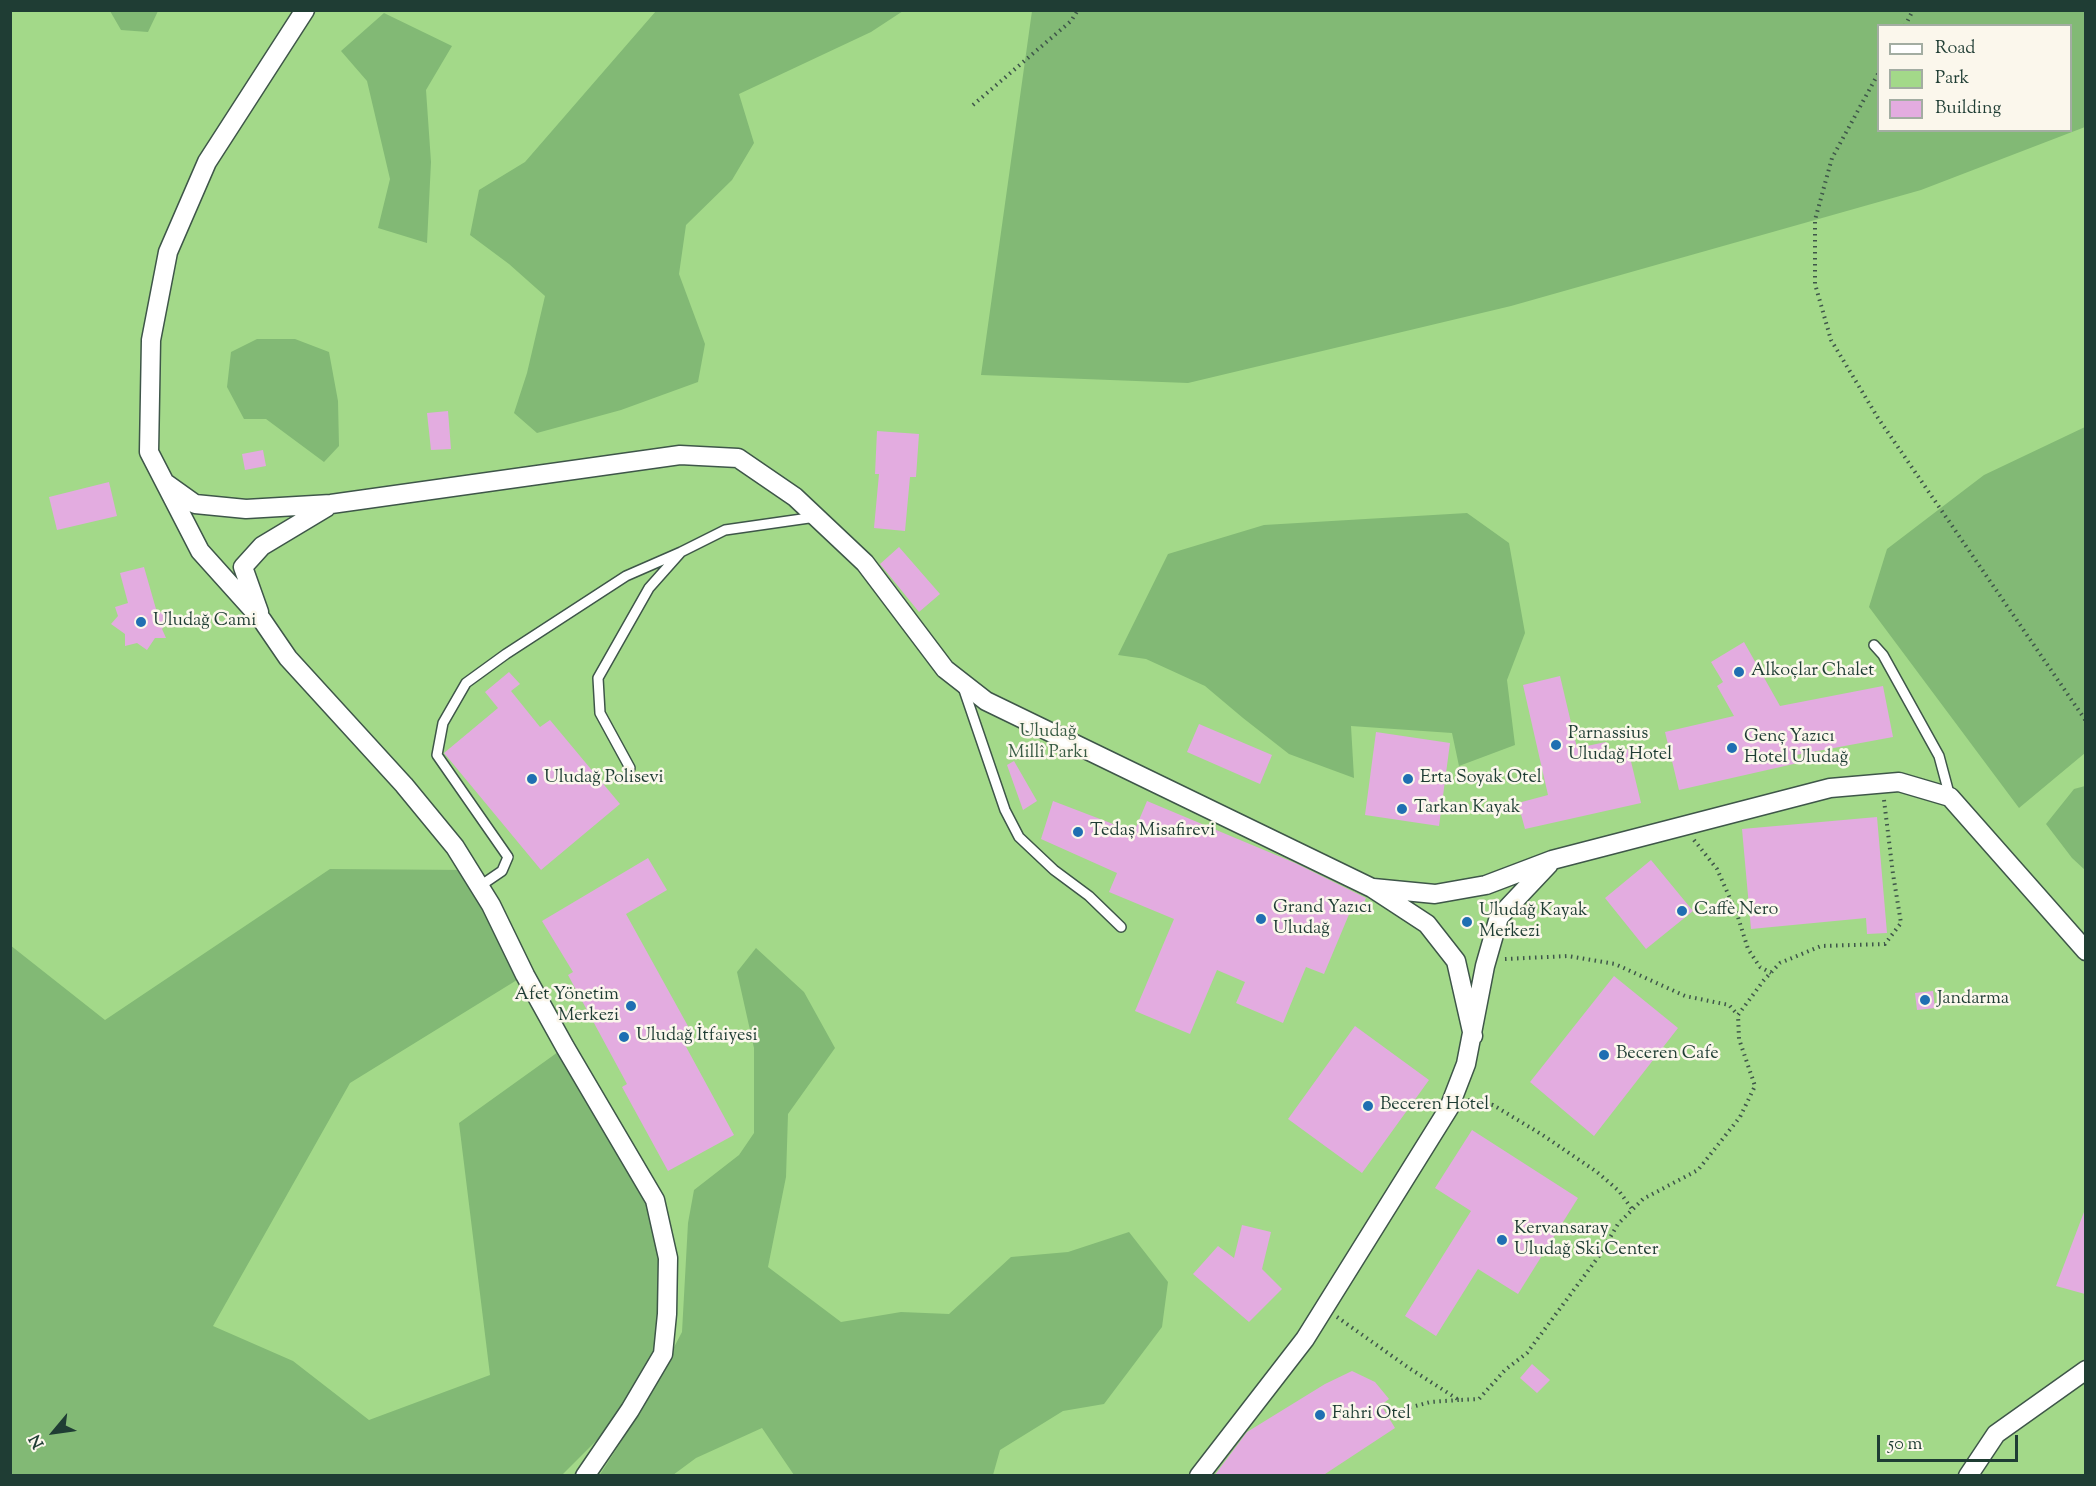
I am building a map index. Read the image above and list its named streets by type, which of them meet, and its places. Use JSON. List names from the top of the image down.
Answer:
{
  "parks": ["Uludağ Millî Parkı"],
  "places": [
    "Uludağ Cami",
    "Alkoçlar Chalet",
    "Parnassius Uludağ Hotel",
    "Genç Yazıcı Hotel Uludağ",
    "Uludağ Polisevi",
    "Erta Soyak Otel",
    "Tarkan Kayak",
    "Tedaş Misafirevi",
    "Caffè Nero",
    "Grand Yazıcı Uludağ",
    "Uludağ Kayak Merkezi",
    "Jandarma",
    "Afet Yönetim Merkezi",
    "Uludağ İtfaiyesi",
    "Beceren Cafe",
    "Beceren Hotel",
    "Kervansaray Uludağ Ski Center",
    "Fahri Otel"
  ],
  "legend": ["Road", "Park", "Building"],
  "scale_bar": "50 m",
  "north": "bottom left"
}
